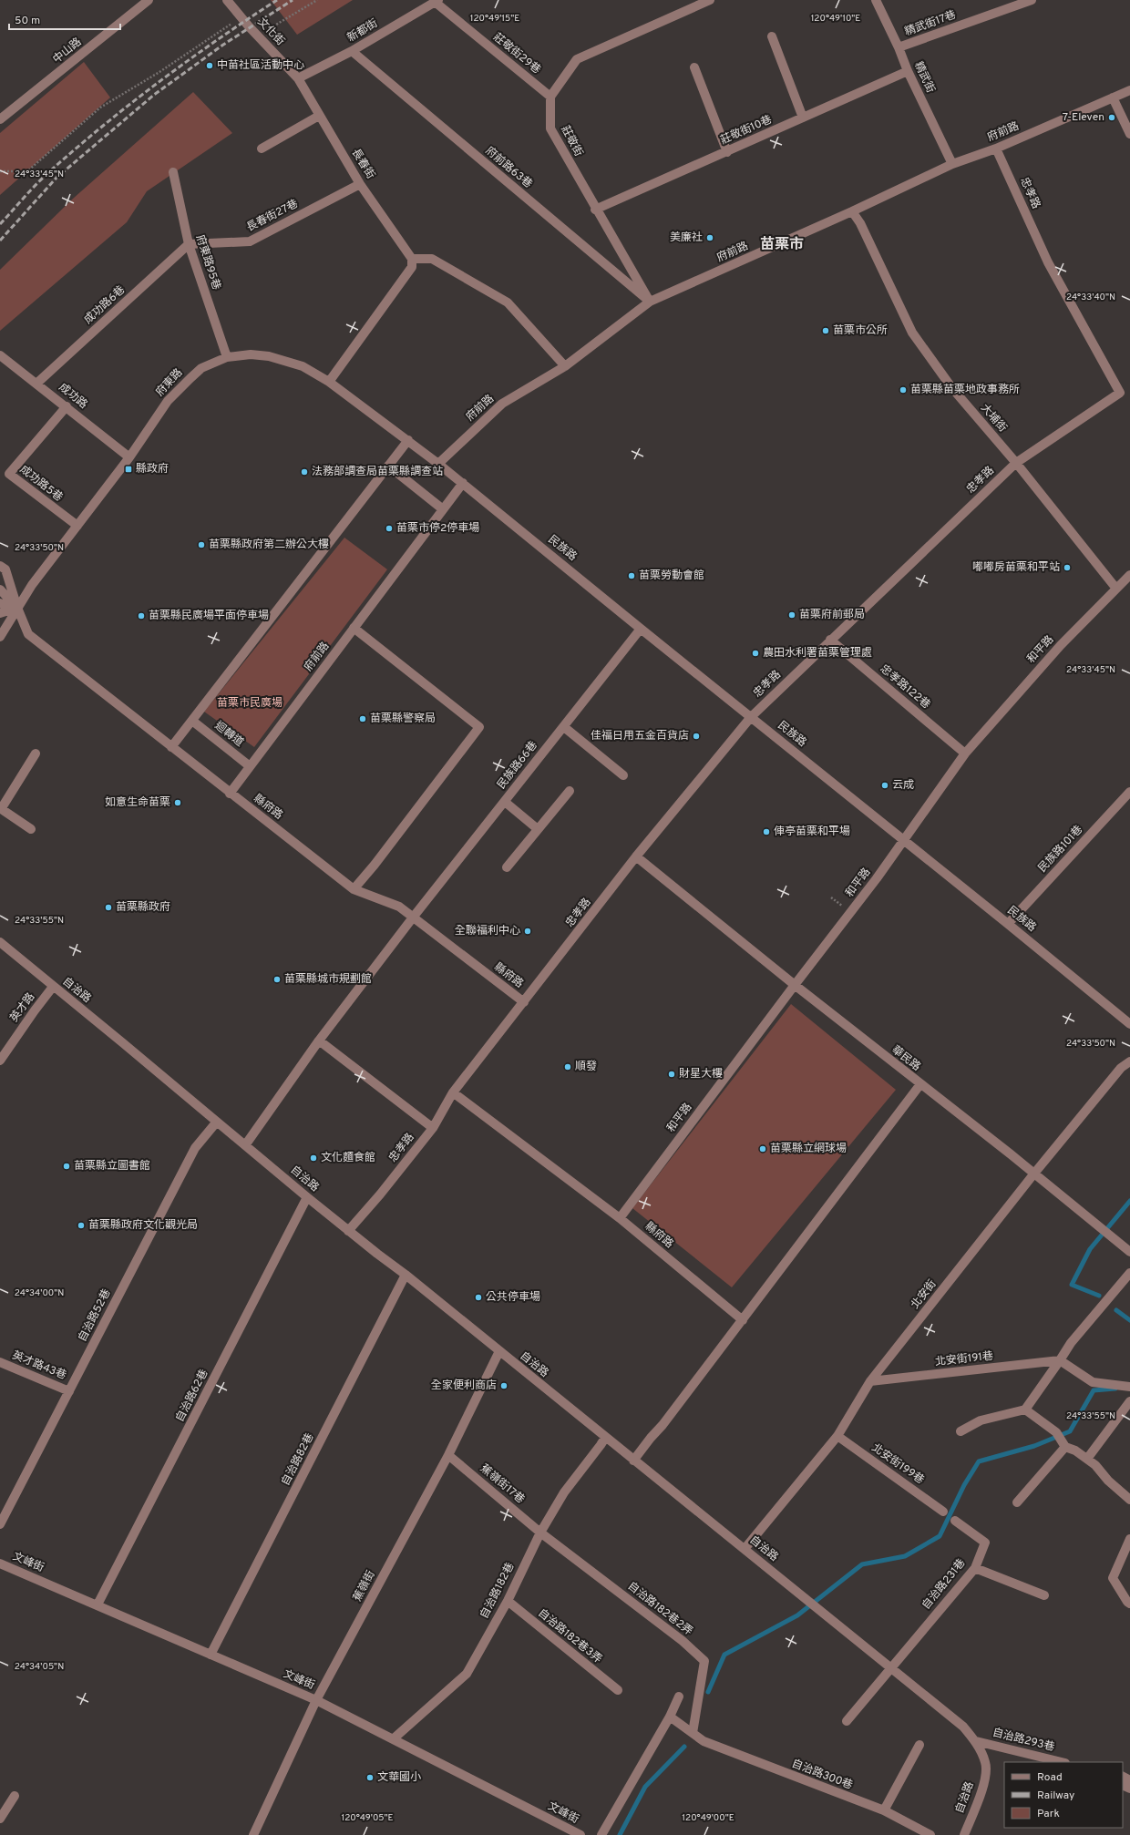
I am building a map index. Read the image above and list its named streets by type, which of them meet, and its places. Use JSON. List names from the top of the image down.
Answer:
{
  "streets": {
    "street": [
      "精武街17巷",
      "新都街",
      "文化街",
      "中山路",
      "莊敬街29巷",
      "精武街",
      "莊敬街10巷",
      "府前路",
      "莊敬街",
      "長春街",
      "府前路63巷",
      "忠孝路",
      "長春街27巷",
      "府東路95巷",
      "成功路6巷",
      "府東路",
      "成功路",
      "大埔街",
      "成功路5巷",
      "民族路",
      "和平路",
      "忠孝路122巷",
      "迴轉道",
      "民族路66巷",
      "縣府路",
      "民族路101巷",
      "自治路",
      "英才路",
      "華民路",
      "北安街",
      "自治路52巷",
      "北安街191巷",
      "英才路43巷",
      "自治路62巷",
      "自治路82巷",
      "北安街199巷",
      "蕉嶺街17巷",
      "文峰街",
      "自治路231巷",
      "蕉嶺街",
      "自治路182巷",
      "自治路182巷2弄",
      "自治路182巷3弄",
      "自治路293巷",
      "自治路300巷"
    ]
  },
  "crossings": [
    ["精武街17巷", "精武街"],
    ["新都街", "文化街"],
    ["新都街", "莊敬街29巷"],
    ["新都街", "長春街"],
    ["新都街", "府前路63巷"],
    ["文化街", "長春街"],
    ["莊敬街29巷", "莊敬街"],
    ["精武街", "莊敬街10巷"],
    ["精武街", "府前路"],
    ["莊敬街10巷", "莊敬街"],
    ["府前路", "莊敬街"],
    ["府前路", "府前路63巷"],
    ["府前路", "忠孝路"],
    ["府前路", "府東路"],
    ["府前路", "大埔街"],
    ["府前路", "民族路"],
    ["府前路", "迴轉道"],
    ["府前路", "縣府路"],
    ["莊敬街", "府前路63巷"],
    ["長春街", "長春街27巷"],
    ["忠孝路", "大埔街"],
    ["忠孝路", "民族路"],
    ["忠孝路", "忠孝路122巷"],
    ["忠孝路", "縣府路"],
    ["忠孝路", "自治路"],
    ["忠孝路", "華民路"],
    ["長春街27巷", "府東路95巷"],
    ["長春街27巷", "成功路6巷"],
    ["府東路95巷", "成功路6巷"],
    ["府東路95巷", "府東路"],
    ["成功路6巷", "成功路"],
    ["府東路", "成功路"],
    ["府東路", "成功路5巷"],
    ["府東路", "民族路"],
    ["府東路", "縣府路"],
    ["成功路", "成功路5巷"],
    ["大埔街", "和平路"],
    ["民族路", "和平路"],
    ["民族路", "民族路66巷"],
    ["民族路", "民族路101巷"],
    ["和平路", "忠孝路122巷"],
    ["和平路", "縣府路"],
    ["和平路", "華民路"],
    ["民族路66巷", "縣府路"],
    ["民族路66巷", "自治路"],
    ["自治路", "英才路"],
    ["自治路", "北安街"],
    ["自治路", "自治路52巷"],
    ["自治路", "自治路62巷"],
    ["自治路", "自治路82巷"],
    ["自治路", "自治路231巷"],
    ["自治路", "蕉嶺街"],
    ["自治路", "自治路182巷"],
    ["自治路", "自治路293巷"],
    ["華民路", "北安街"],
    ["北安街", "北安街191巷"],
    ["北安街", "北安街199巷"],
    ["自治路52巷", "英才路43巷"],
    ["自治路62巷", "文峰街"],
    ["自治路82巷", "文峰街"],
    ["蕉嶺街17巷", "蕉嶺街"],
    ["蕉嶺街17巷", "自治路182巷"],
    ["蕉嶺街17巷", "自治路182巷2弄"],
    ["文峰街", "蕉嶺街"],
    ["文峰街", "自治路182巷"],
    ["自治路182巷", "自治路182巷2弄"],
    ["自治路182巷", "自治路182巷3弄"],
    ["自治路182巷2弄", "自治路300巷"]
  ],
  "districts": ["苗栗市"],
  "parks": ["苗栗市民廣場"],
  "places": {
    "other": [
      "中苗社區活動中心",
      "7-Eleven",
      "美廉社",
      "苗栗市公所",
      "苗栗縣苗栗地政事務所",
      "法務部調查局苗栗縣調查站",
      "苗栗市停2停車場",
      "苗栗縣政府第二辦公大樓",
      "嘟嘟房苗栗和平站",
      "苗栗勞動會館",
      "苗栗府前郵局",
      "苗栗縣民廣場平面停車場",
      "農田水利署苗栗管理處",
      "苗栗縣警察局",
      "佳福日用五金百貨店",
      "云成",
      "如意生命苗栗",
      "俥亭苗栗和平場",
      "苗栗縣政府",
      "全聯福利中心",
      "苗栗縣城市規劃館",
      "順發",
      "財星大樓",
      "苗栗縣立網球場",
      "文化麵食館",
      "苗栗縣立圖書館",
      "苗栗縣政府文化觀光局",
      "公共停車場",
      "全家便利商店",
      "文華國小"
    ],
    "transit": ["縣政府"]
  },
  "legend": ["Road", "Railway", "Park"],
  "scale_bar": "50 m",
  "coordinates": [
    "120°49'15\"E",
    "120°49'10\"E",
    "24°33'45\"N",
    "24°33'40\"N",
    "24°33'50\"N",
    "24°33'55\"N",
    "24°34'00\"N",
    "24°34'05\"N",
    "120°49'05\"E",
    "120°49'00\"E"
  ]
}
